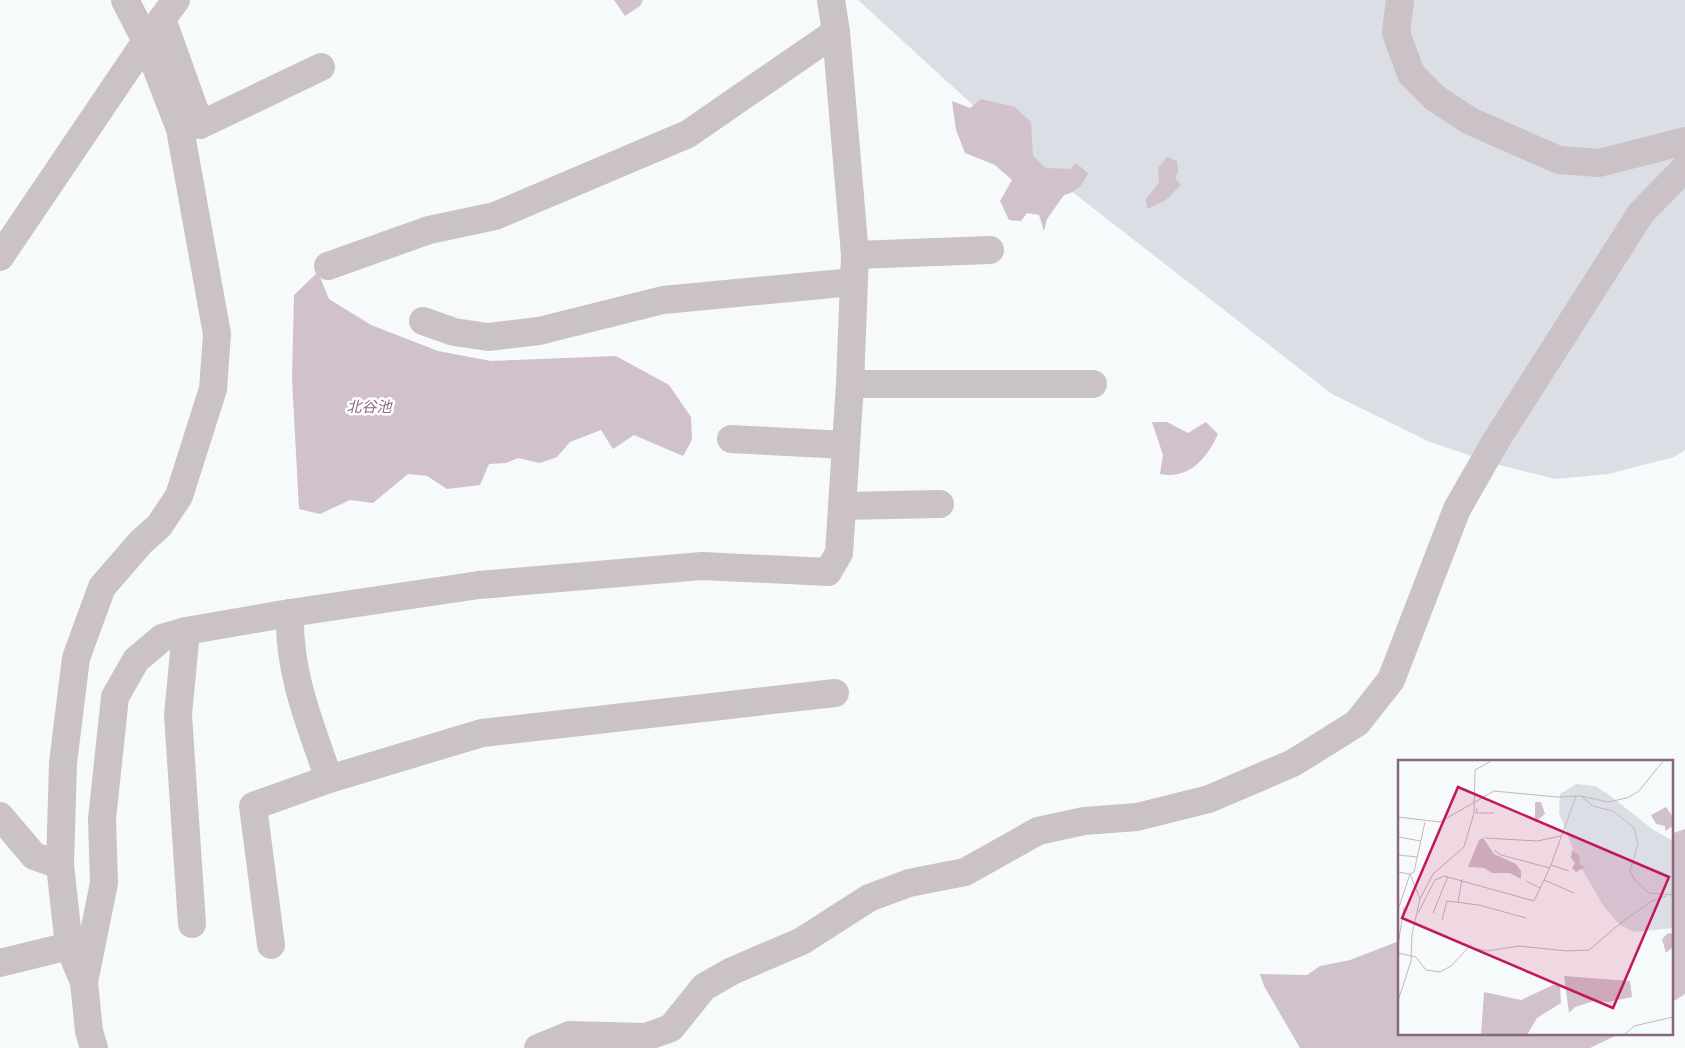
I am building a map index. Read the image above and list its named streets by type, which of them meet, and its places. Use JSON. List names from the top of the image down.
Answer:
{
  "water": ["北谷池"]
}
